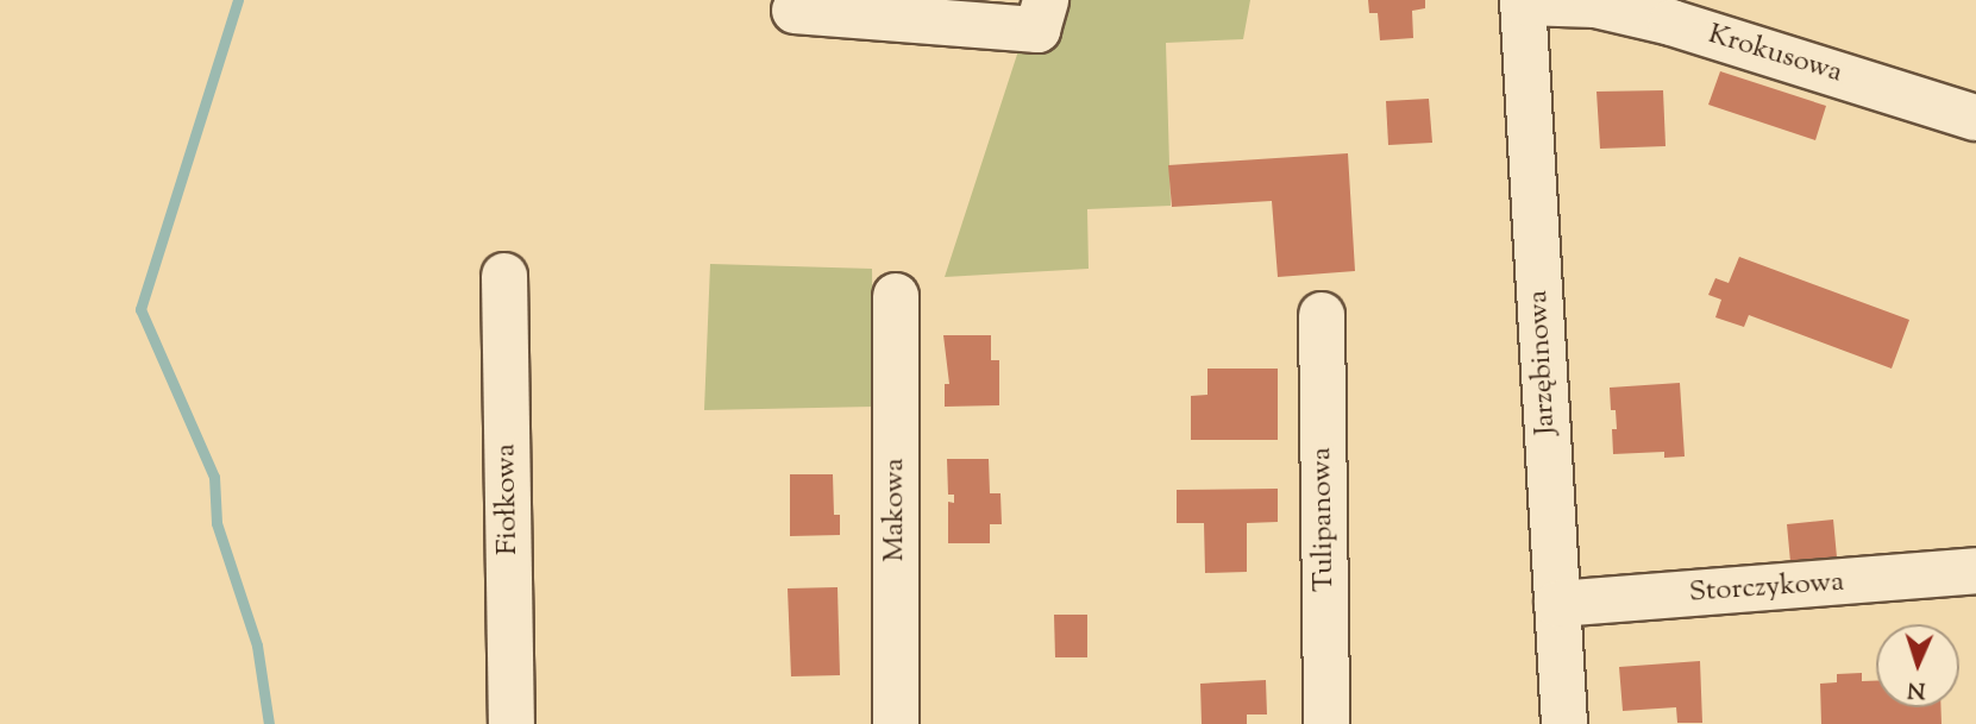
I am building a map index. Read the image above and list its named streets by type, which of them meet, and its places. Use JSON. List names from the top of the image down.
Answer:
{
  "streets": {
    "street": [
      "Krokusowa",
      "Jarzębinowa",
      "Fiołkowa",
      "Makowa",
      "Tulipanowa",
      "Storczykowa"
    ]
  },
  "crossings": [
    ["Krokusowa", "Jarzębinowa"],
    ["Jarzębinowa", "Storczykowa"]
  ],
  "north": "bottom"
}
